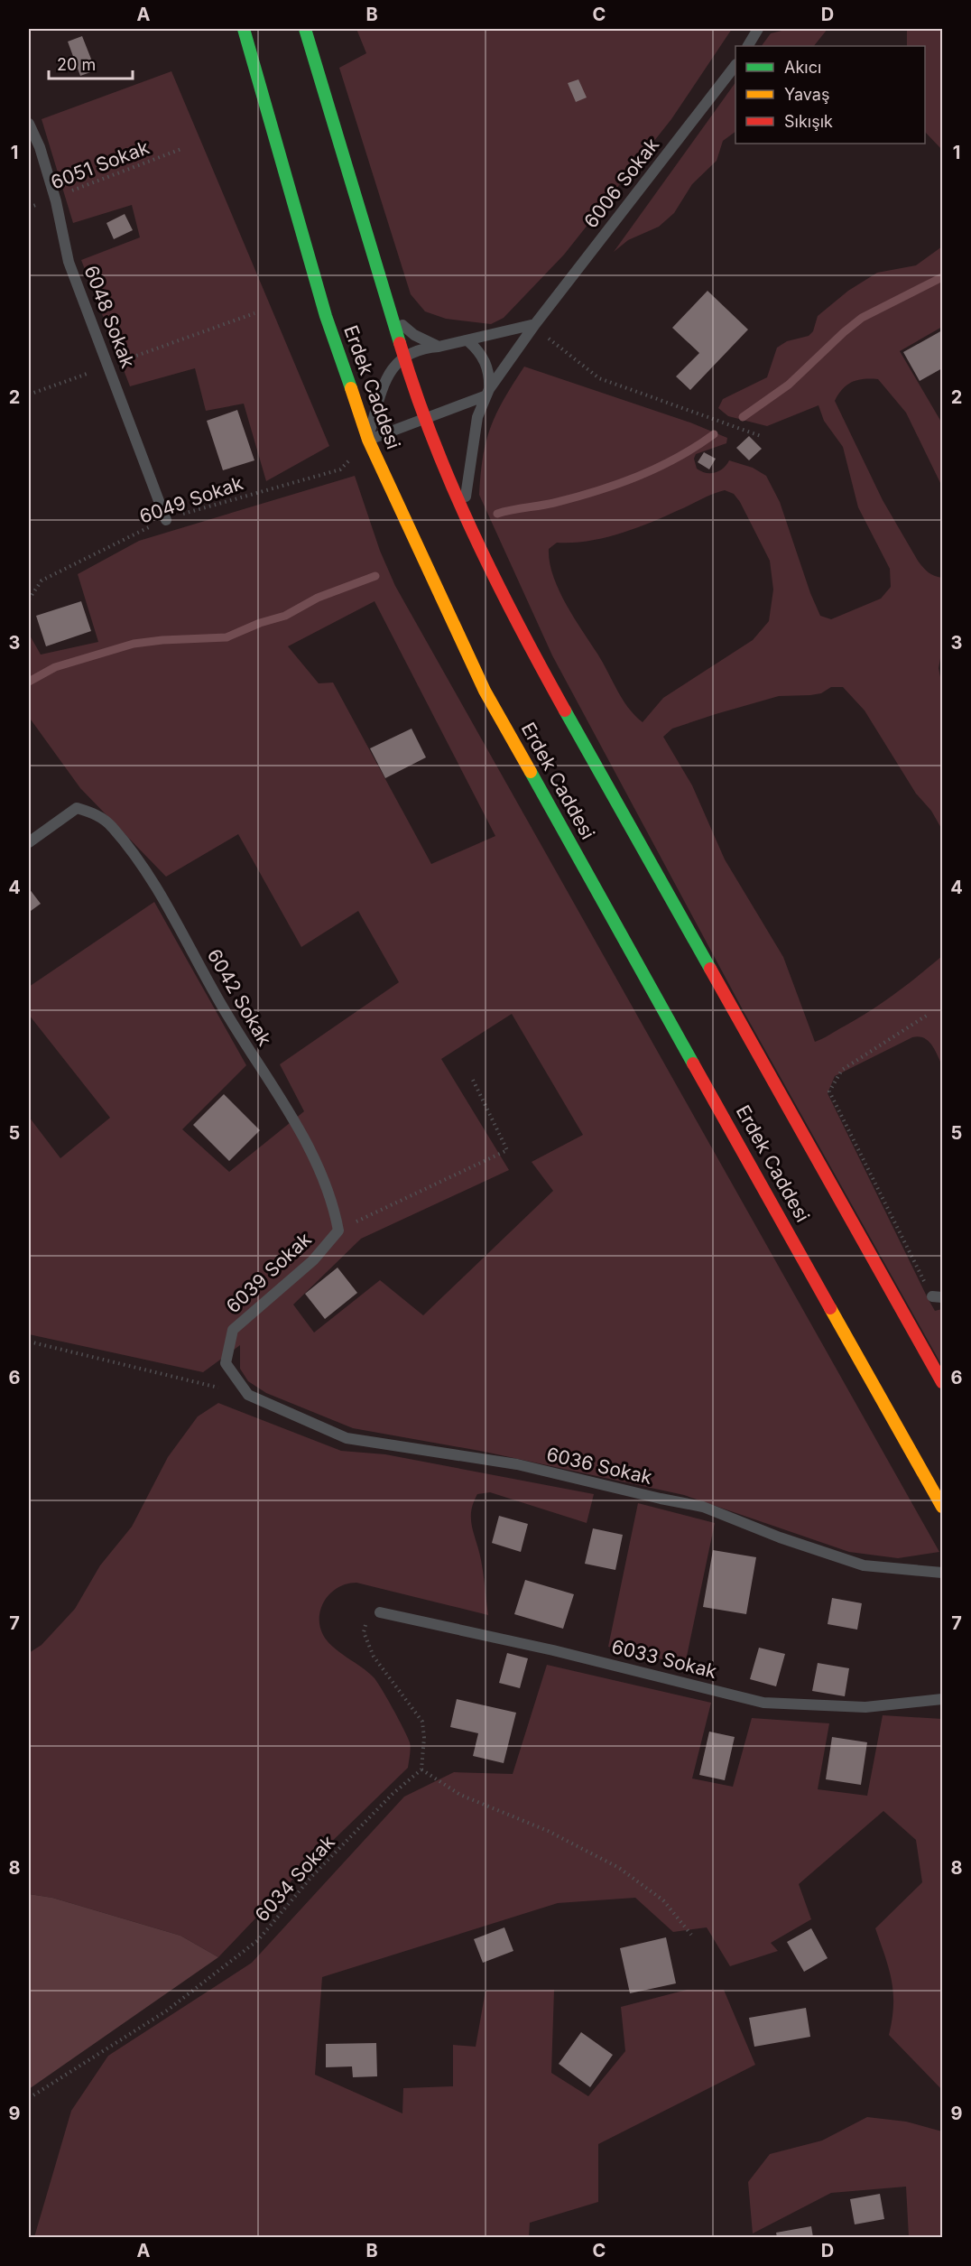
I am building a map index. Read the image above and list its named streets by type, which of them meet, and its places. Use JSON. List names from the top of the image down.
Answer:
{
  "streets": {
    "main road": ["Erdek Caddesi"],
    "lane": [
      "6006 Sokak",
      "6048 Sokak",
      "6042 Sokak",
      "6039 Sokak",
      "6036 Sokak",
      "6033 Sokak"
    ],
    "path": ["6051 Sokak", "6049 Sokak", "6034 Sokak"]
  },
  "crossings": [
    ["6051 Sokak", "6048 Sokak"],
    ["6006 Sokak", "Erdek Caddesi"],
    ["6048 Sokak", "6049 Sokak"],
    ["Erdek Caddesi", "6049 Sokak"],
    ["6042 Sokak", "6039 Sokak"],
    ["6039 Sokak", "6036 Sokak"]
  ],
  "legend": ["Akıcı", "Yavaş", "Sıkışık"],
  "scale_bar": "20 m",
  "grid": {
    "columns": [
      "A",
      "B",
      "C",
      "D"
    ],
    "rows": [
      "1",
      "2",
      "3",
      "4",
      "5",
      "6",
      "7",
      "8",
      "9"
    ]
  }
}
